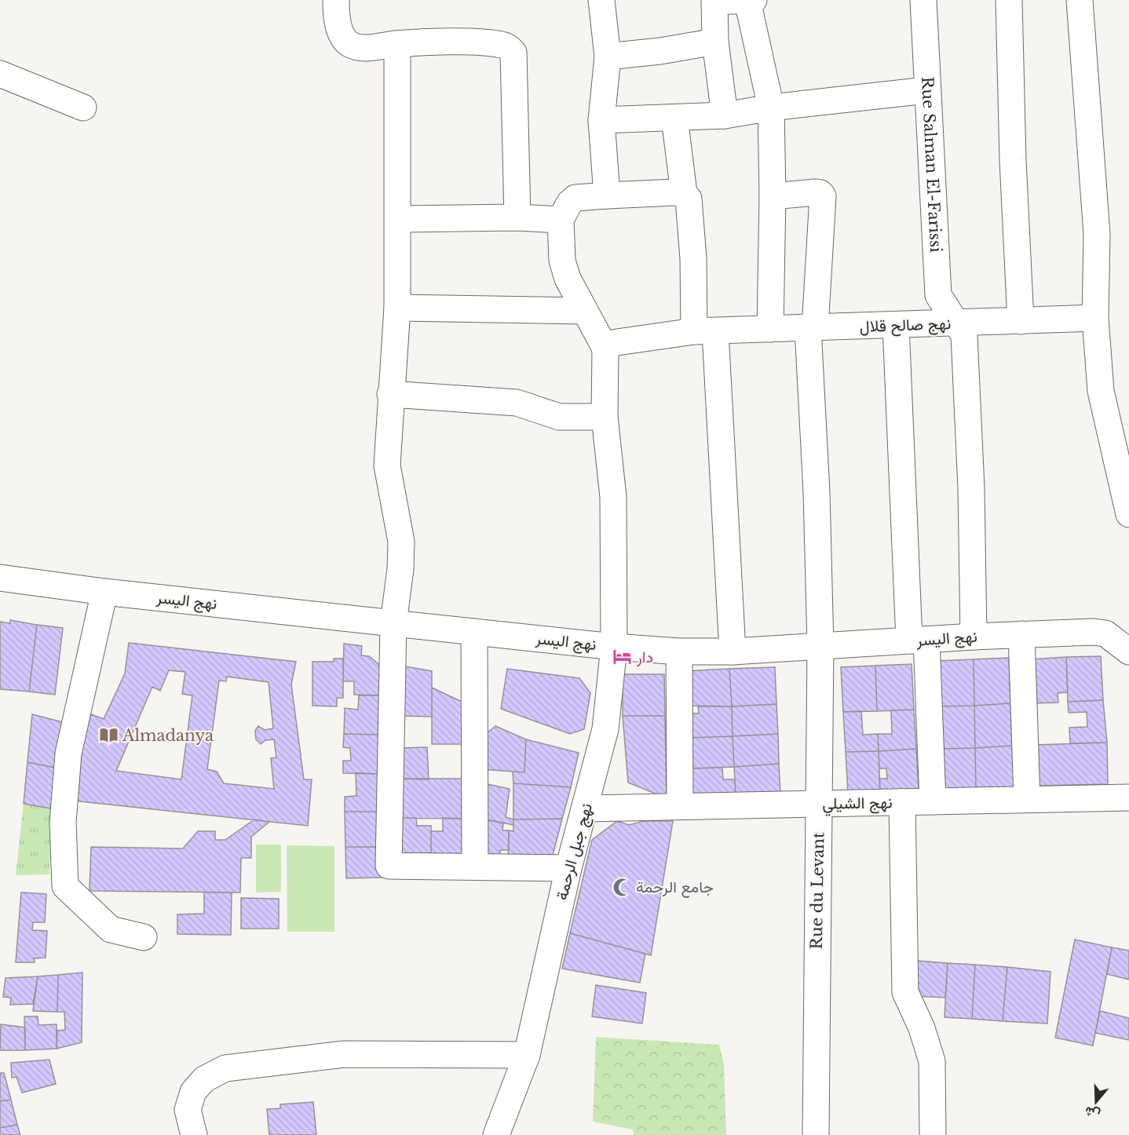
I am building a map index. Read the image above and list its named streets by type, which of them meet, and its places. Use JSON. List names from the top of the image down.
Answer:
{
  "streets": {
    "street": [
      "Rue Salman El-Farissi",
      "نهج صالح قلال",
      "نهج اليسر",
      "نهج الشيلي",
      "نهج جبل الرحمة",
      "Rue du Levant"
    ]
  },
  "crossings": [
    ["Rue Salman El-Farissi", "نهج صالح قلال"],
    ["نهج صالح قلال", "نهج جبل الرحمة"],
    ["نهج صالح قلال", "Rue du Levant"],
    ["نهج اليسر", "نهج جبل الرحمة"],
    ["نهج اليسر", "Rue du Levant"],
    ["نهج الشيلي", "نهج جبل الرحمة"],
    ["نهج الشيلي", "Rue du Levant"]
  ],
  "places": {
    "hotel": ["دار"],
    "library": ["Almadanya"],
    "mosque": ["جامع الرحمة"]
  },
  "north": "bottom"
}
